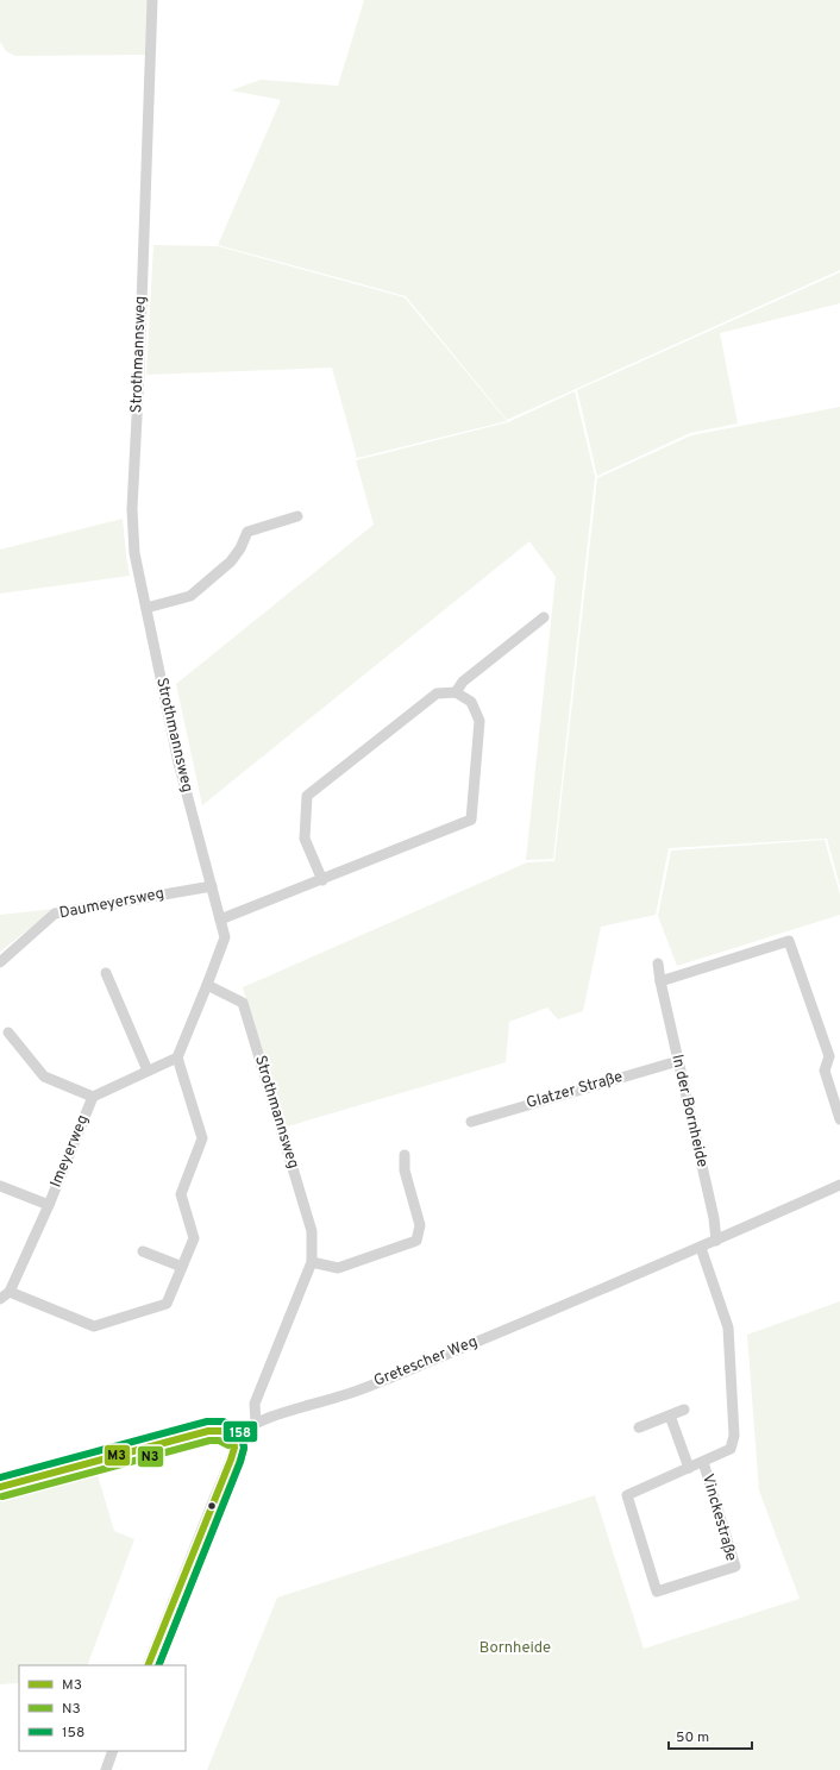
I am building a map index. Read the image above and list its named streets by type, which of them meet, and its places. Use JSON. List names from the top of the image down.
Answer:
{
  "streets": {
    "street": [
      "Strothmannsweg",
      "Daumeyersweg",
      "Glatzer Straße",
      "In der Bornheide",
      "Imeyerweg",
      "Gretescher Weg",
      "Vinckestraße"
    ]
  },
  "crossings": [
    ["Strothmannsweg", "Daumeyersweg"],
    ["Strothmannsweg", "Gretescher Weg"],
    ["Glatzer Straße", "In der Bornheide"],
    ["In der Bornheide", "Gretescher Weg"],
    ["Gretescher Weg", "Vinckestraße"]
  ],
  "parks": ["Bornheide"],
  "lines": ["transit line 158", "transit line M3", "transit line N3"],
  "legend": ["M3", "N3", "158"],
  "scale_bar": "50 m"
}
